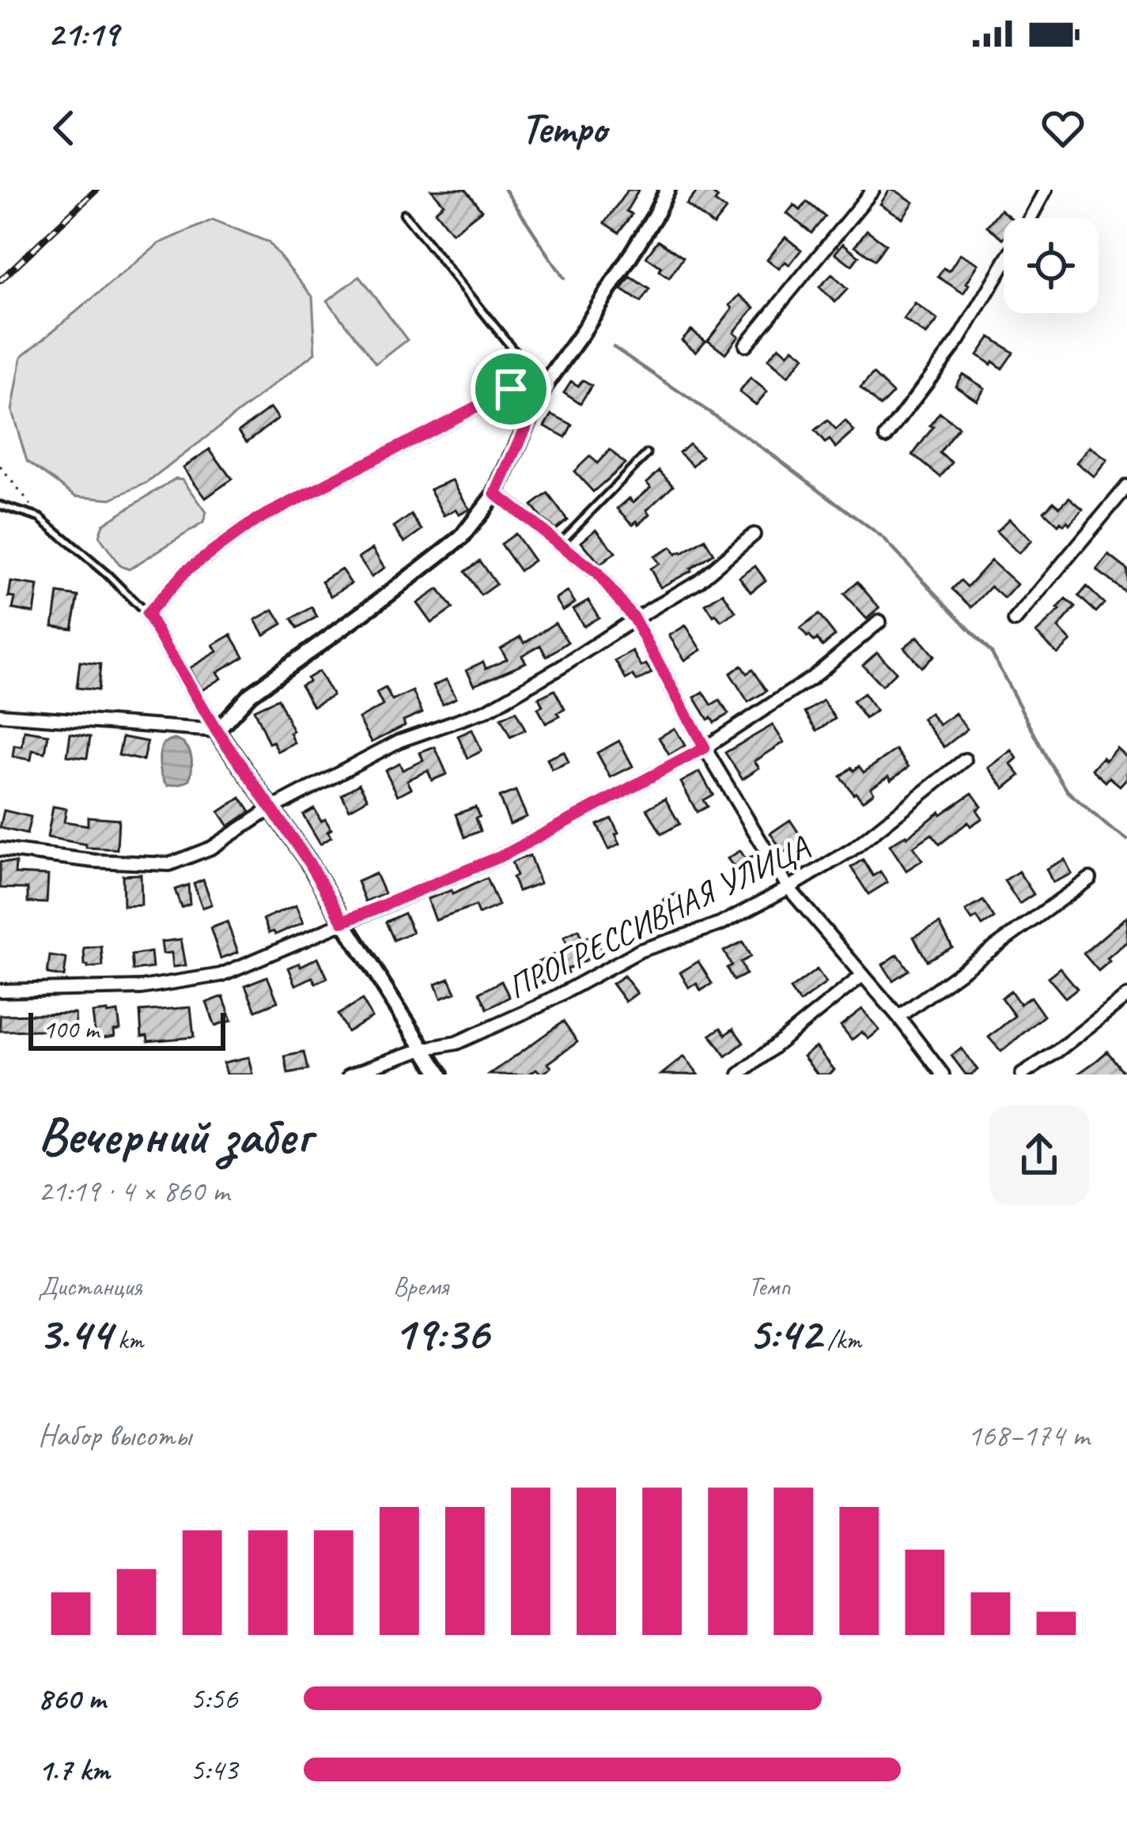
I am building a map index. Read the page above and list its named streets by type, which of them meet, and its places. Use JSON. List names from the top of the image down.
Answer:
{
  "streets": {
    "street": ["ПРОГРЕССИВНАЯ УЛИЦА"]
  },
  "scale_bar": "100 m",
  "page": {
    "status": "21:19",
    "header": "Tempo",
    "scale": "100 m",
    "heading": ["Вечерний забег", "21:19 · 4 × 860 m"],
    "stats": [
      ["Дистанция", "3.44 km"],
      ["Время", "19:36"],
      ["Темп", "5:42 /km"]
    ],
    "chart": ["Набор высоты", "168–174 m"],
    "list": [
      {
        "name": "860 m",
        "note": "5:56"
      },
      {
        "name": "1.7 km",
        "note": "5:43"
      }
    ]
  }
}
